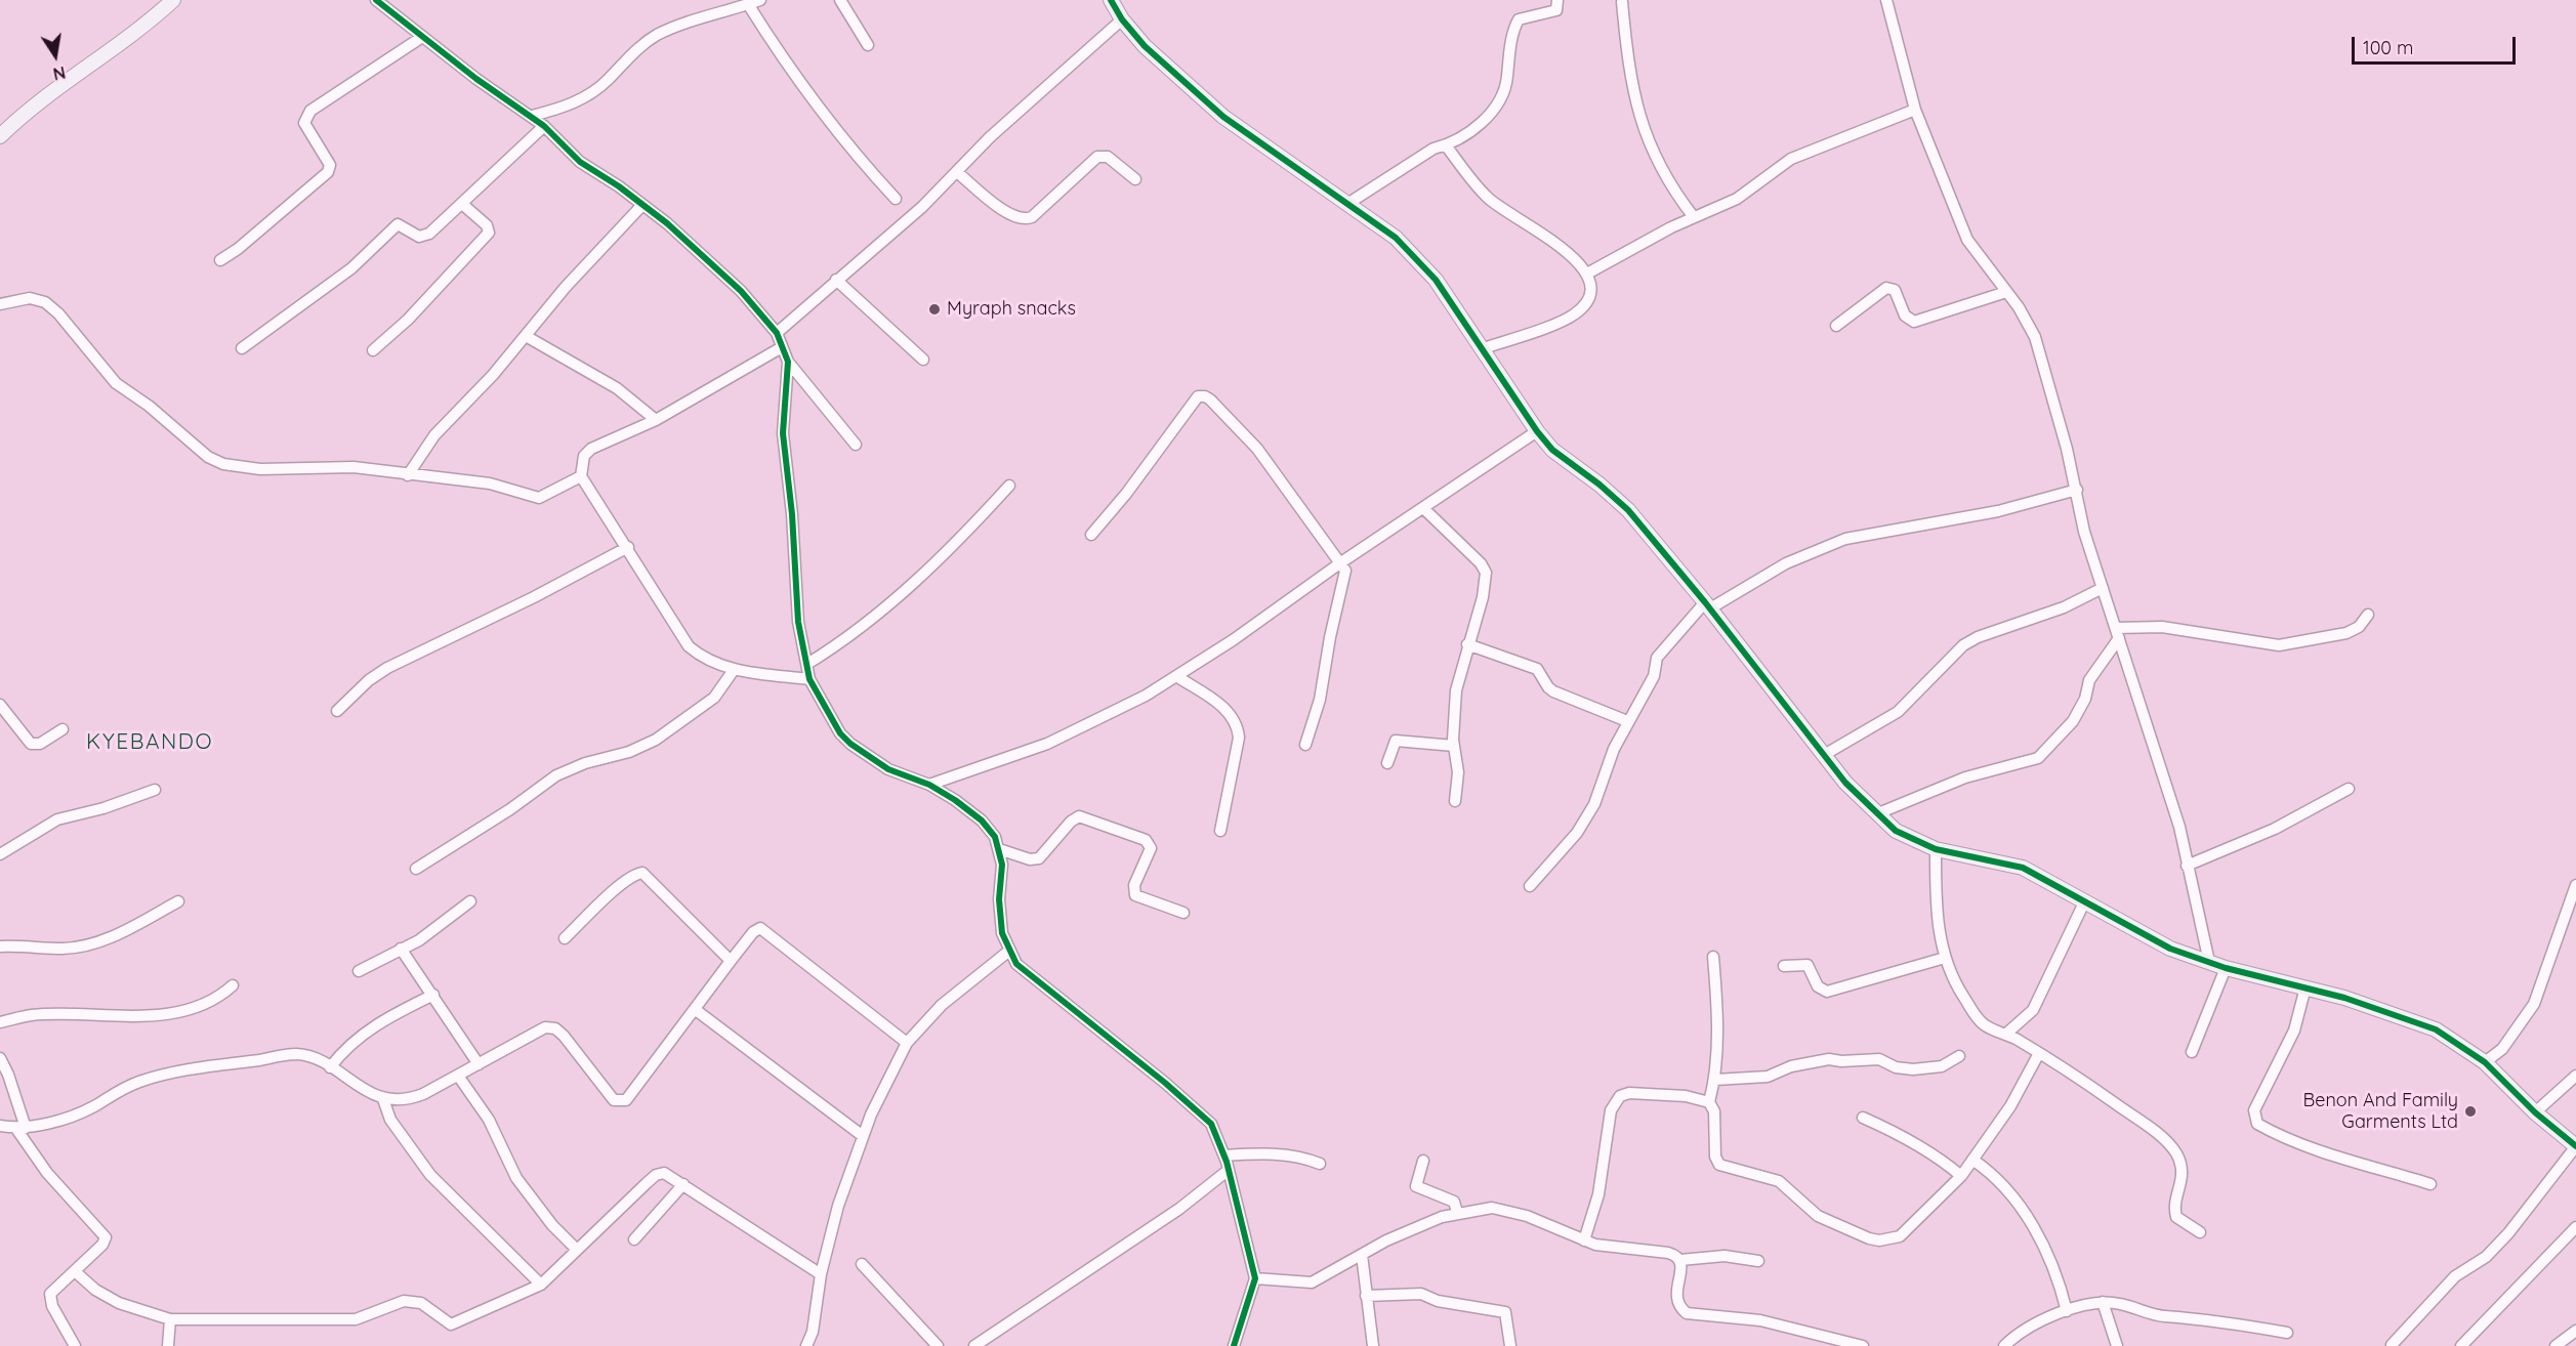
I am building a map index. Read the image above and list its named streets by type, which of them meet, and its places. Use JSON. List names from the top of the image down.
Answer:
{
  "districts": ["KYEBANDO"],
  "places": ["Myraph snacks", "Benon And Family Garments Ltd"],
  "scale_bar": "100 m",
  "north": "bottom"
}
